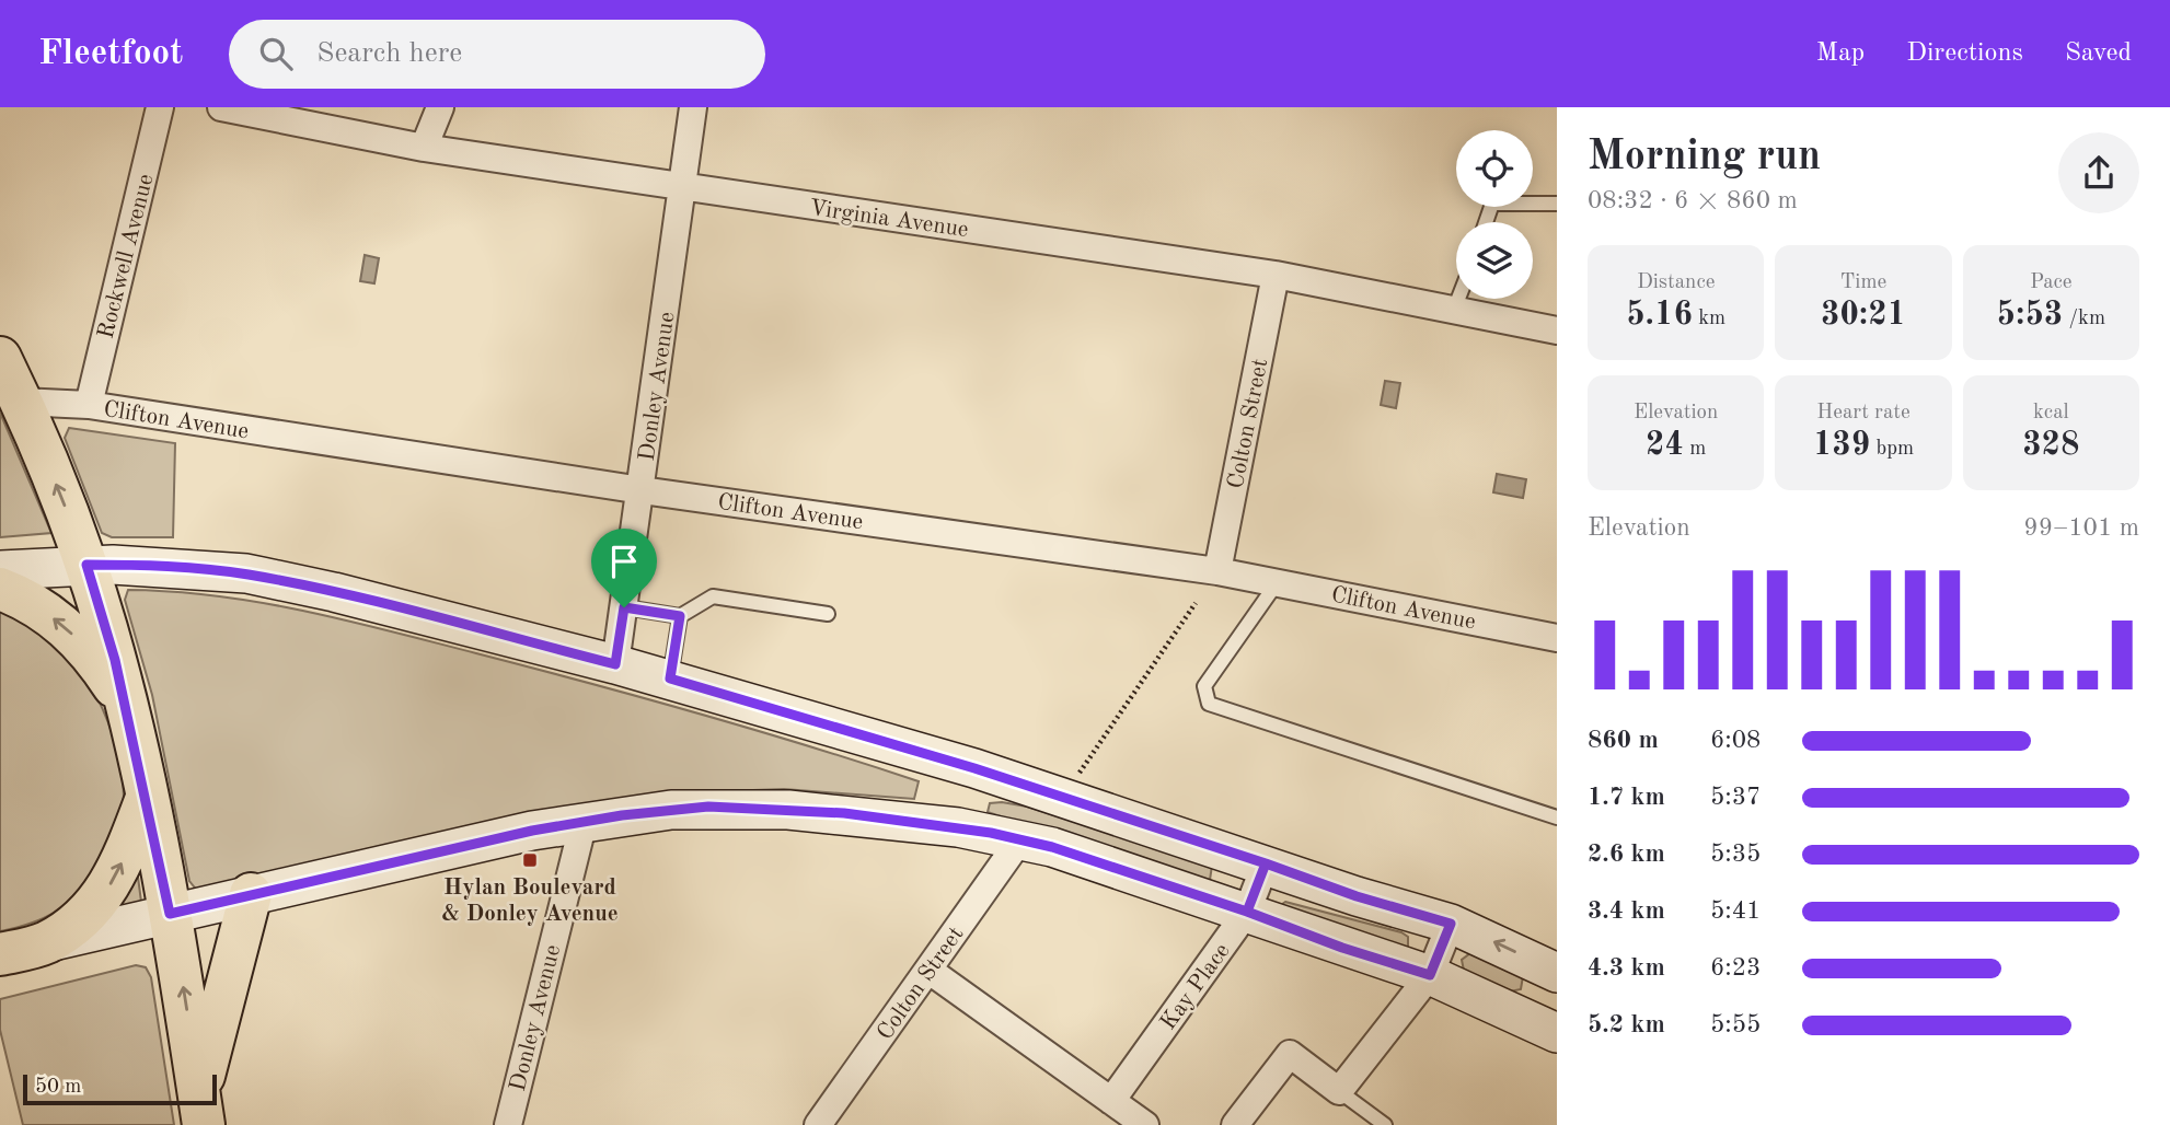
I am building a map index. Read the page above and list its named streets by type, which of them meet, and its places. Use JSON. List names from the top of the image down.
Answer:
{
  "streets": {
    "street": [
      "Virginia Avenue",
      "Rockwell Avenue",
      "Donley Avenue",
      "Clifton Avenue",
      "Colton Street",
      "Kay Place"
    ]
  },
  "crossings": [
    ["Virginia Avenue", "Donley Avenue"],
    ["Virginia Avenue", "Colton Street"],
    ["Rockwell Avenue", "Clifton Avenue"],
    ["Donley Avenue", "Clifton Avenue"],
    ["Clifton Avenue", "Colton Street"]
  ],
  "places": {
    "transit": ["Hylan Boulevard & Donley Avenue"]
  },
  "scale_bar": "50 m",
  "page": {
    "header": "Fleetfoot",
    "search": "Search here",
    "nav": ["Map", "Directions", "Saved"],
    "heading": ["Morning run", "08:32 · 6 × 860 m"],
    "stats": [
      ["Distance", "5.16 km"],
      ["Time", "30:21"],
      ["Pace", "5:53 /km"],
      ["Elevation", "24 m"],
      ["Heart rate", "139 bpm"],
      ["kcal", "328"]
    ],
    "chart": ["Elevation", "99–101 m"],
    "list": [
      {
        "name": "860 m",
        "note": "6:08"
      },
      {
        "name": "1.7 km",
        "note": "5:37"
      },
      {
        "name": "2.6 km",
        "note": "5:35"
      },
      {
        "name": "3.4 km",
        "note": "5:41"
      },
      {
        "name": "4.3 km",
        "note": "6:23"
      },
      {
        "name": "5.2 km",
        "note": "5:55"
      }
    ],
    "scale": "50 m"
  }
}
